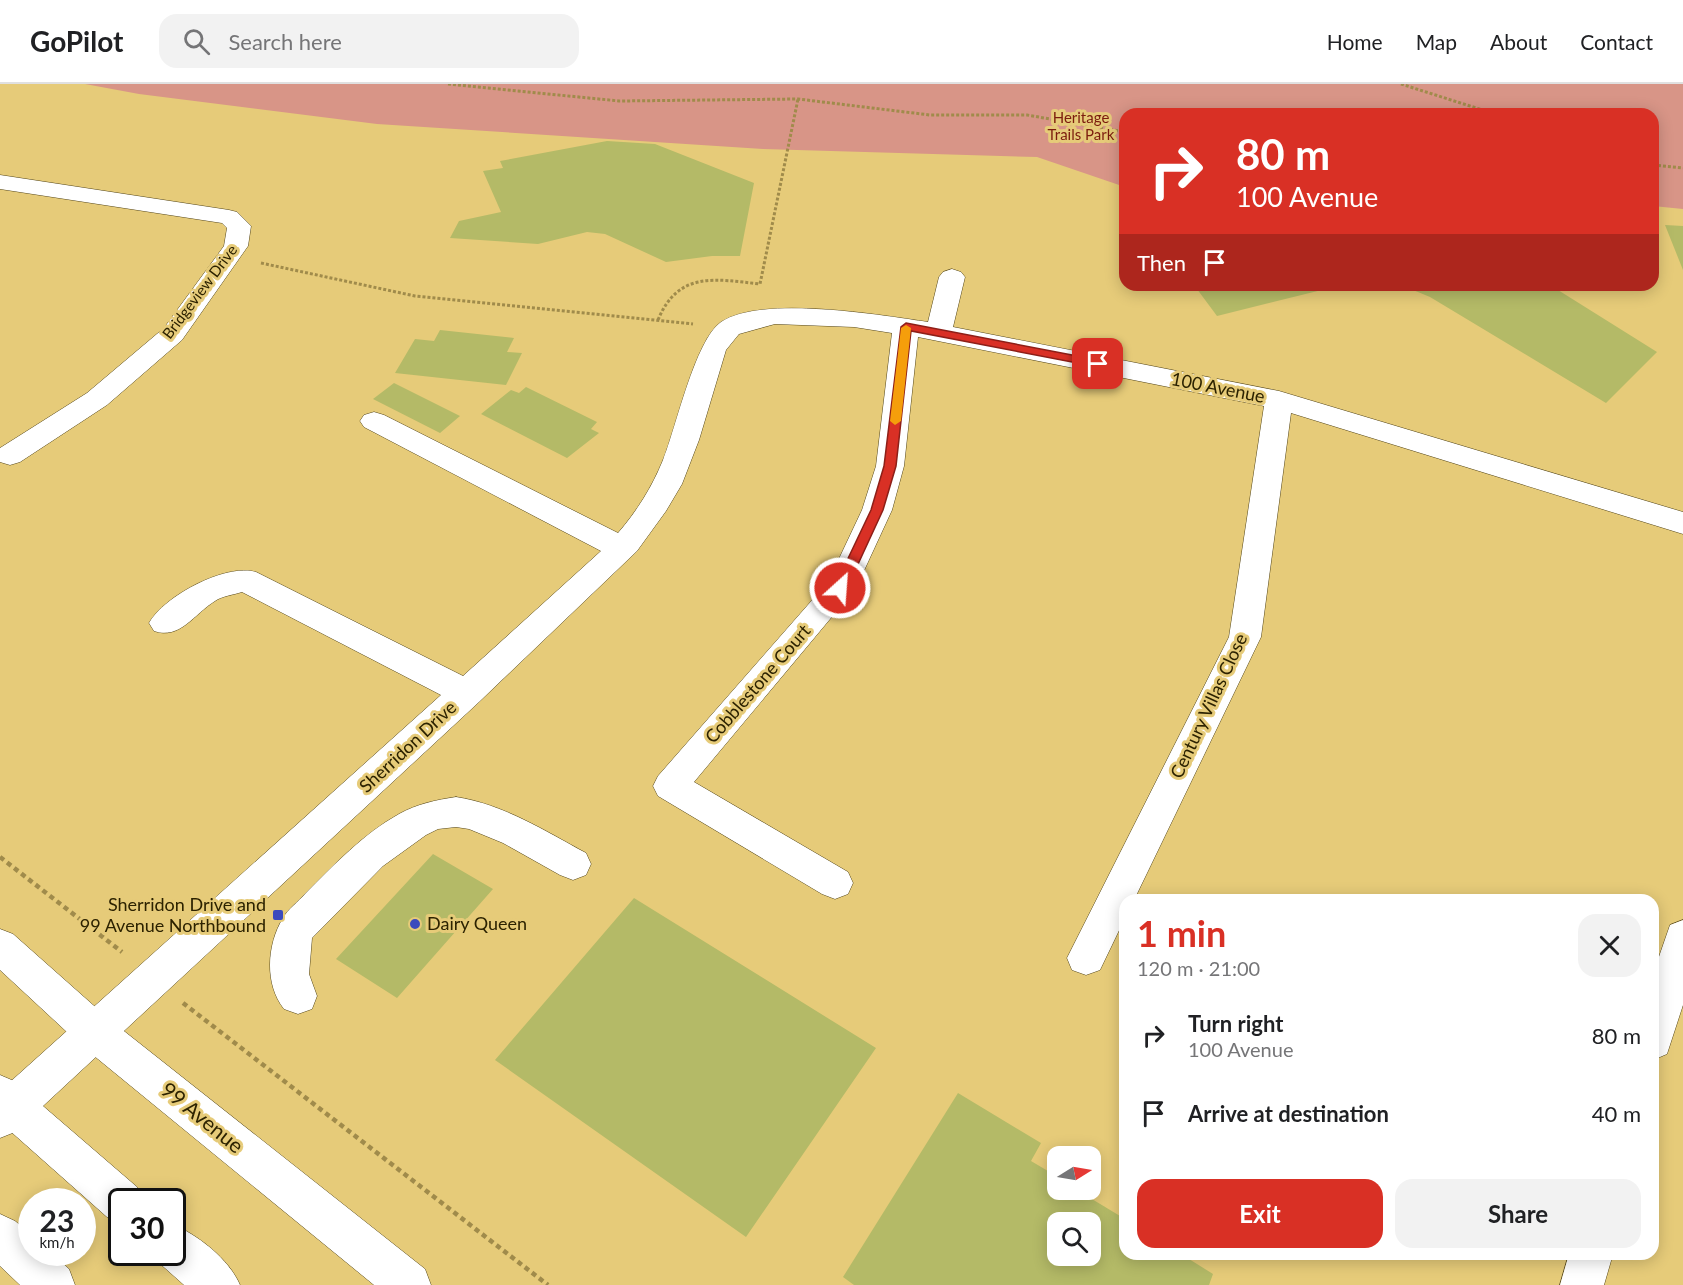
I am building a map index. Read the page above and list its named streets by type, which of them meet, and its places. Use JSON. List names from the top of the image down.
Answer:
{
  "streets": {
    "street": [
      "Bridgeview Drive",
      "100 Avenue",
      "Cobblestone Court",
      "Century Villas Close",
      "Sherridon Drive",
      "99 Avenue"
    ]
  },
  "crossings": [
    ["100 Avenue", "Cobblestone Court"],
    ["100 Avenue", "Century Villas Close"],
    ["100 Avenue", "Sherridon Drive"],
    ["Sherridon Drive", "99 Avenue"]
  ],
  "parks": ["Heritage Trails Park"],
  "places": {
    "transit": ["Sherridon Drive and 99 Avenue Northbound"],
    "other": ["Dairy Queen"]
  },
  "north": "right",
  "page": {
    "header": "GoPilot",
    "search": "Search here",
    "nav": [
      "Home",
      "Map",
      "About",
      "Contact"
    ],
    "turn": ["80 m", "100 Avenue"],
    "then": "Then",
    "heading": ["1 min", "120 m · 21:00"],
    "list": [
      {
        "name": "Turn right",
        "note": "100 Avenue",
        "value": "80 m"
      },
      {
        "name": "Arrive at destination",
        "value": "40 m"
      }
    ],
    "buttons": ["Exit", "Share"],
    "speed": "23 km/h",
    "limit": "30"
  }
}
